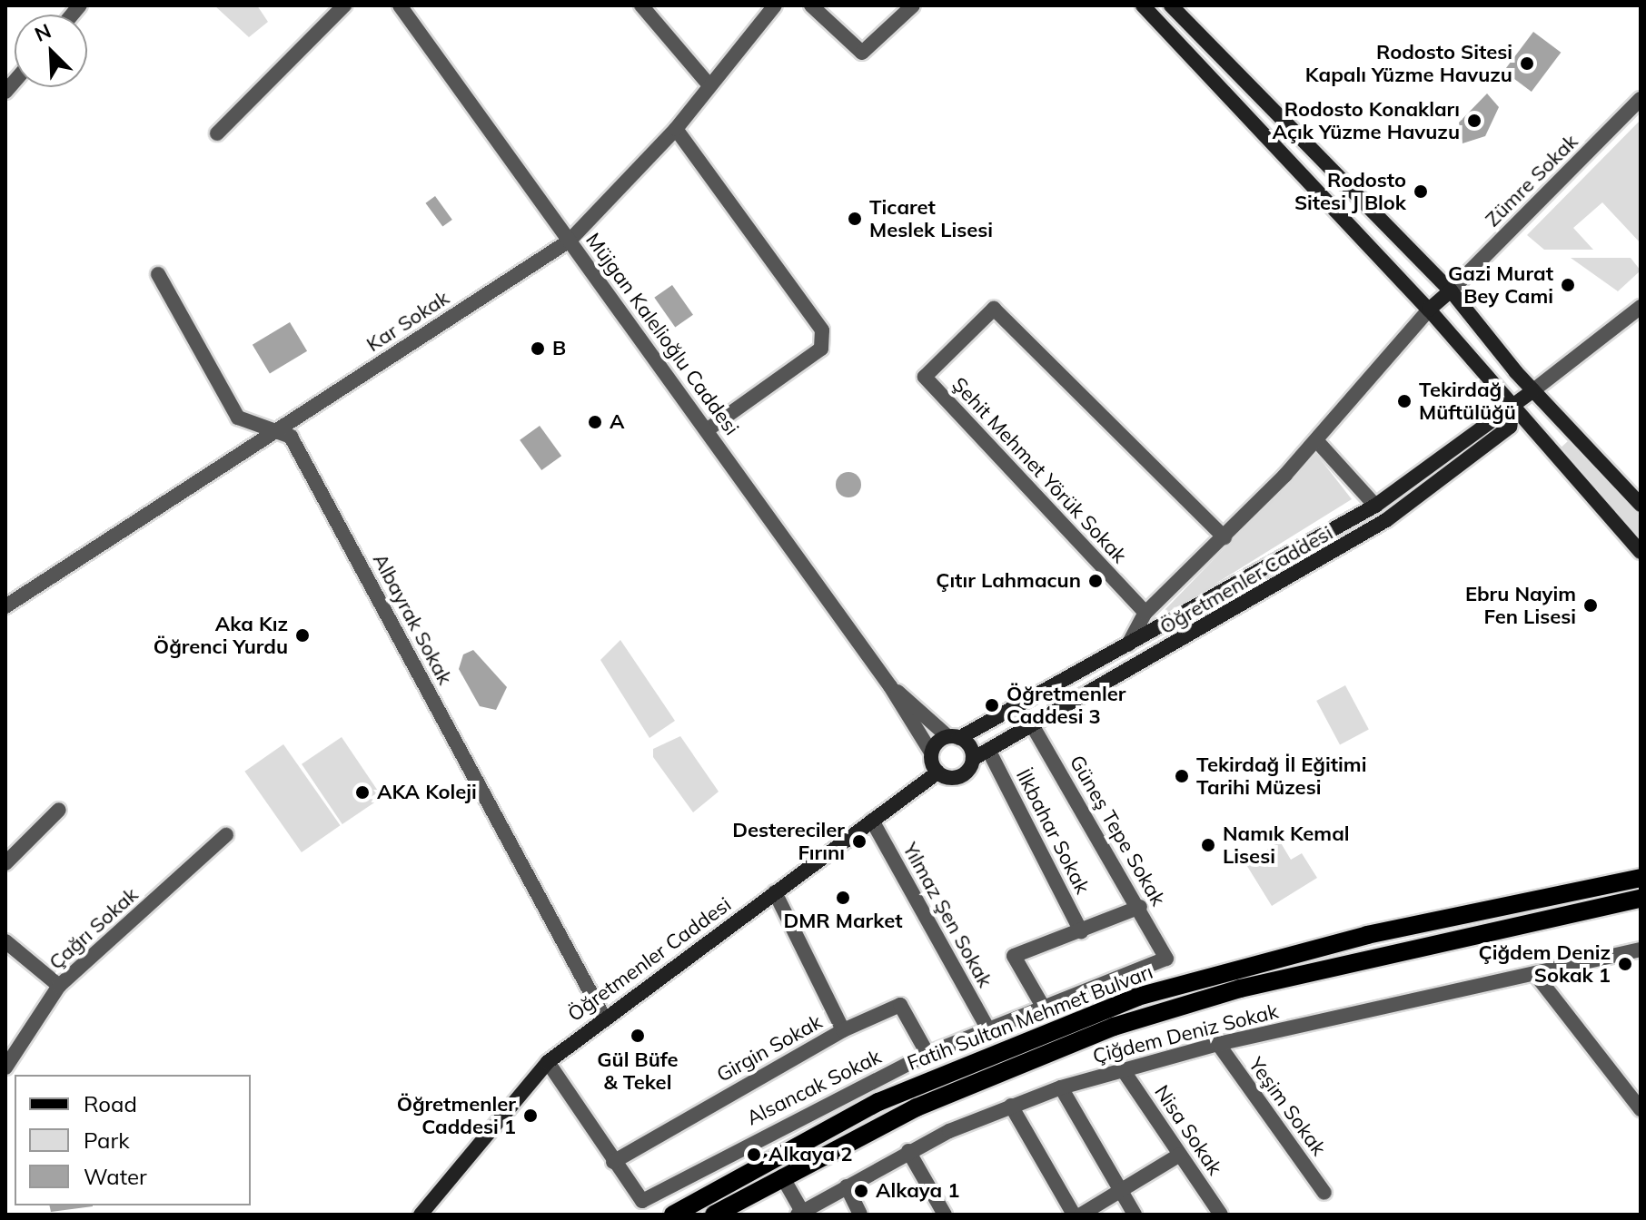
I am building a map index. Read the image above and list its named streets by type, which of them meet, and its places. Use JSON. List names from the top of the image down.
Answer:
{
  "streets": {
    "main road": ["Öğretmenler Caddesi", "Fatih Sultan Mehmet Bulvarı"],
    "street": [
      "Zümre Sokak",
      "Kar Sokak",
      "Müjgan Kalelioğlu Caddesi",
      "Şehit Mehmet Yörük Sokak",
      "Albayrak Sokak",
      "Güneş Tepe Sokak",
      "İlkbahar Sokak",
      "Yılmaz Şen Sokak",
      "Çağrı Sokak",
      "Çiğdem Deniz Sokak",
      "Girgin Sokak",
      "Alsancak Sokak",
      "Yeşim Sokak",
      "Nisa Sokak"
    ]
  },
  "crossings": [
    ["Kar Sokak", "Müjgan Kalelioğlu Caddesi"],
    ["Kar Sokak", "Albayrak Sokak"],
    ["Müjgan Kalelioğlu Caddesi", "Öğretmenler Caddesi"],
    ["Öğretmenler Caddesi", "Albayrak Sokak"],
    ["Öğretmenler Caddesi", "Güneş Tepe Sokak"],
    ["Öğretmenler Caddesi", "İlkbahar Sokak"],
    ["Öğretmenler Caddesi", "Yılmaz Şen Sokak"],
    ["Öğretmenler Caddesi", "Alsancak Sokak"],
    ["Güneş Tepe Sokak", "Alsancak Sokak"],
    ["Yılmaz Şen Sokak", "Alsancak Sokak"],
    ["Çiğdem Deniz Sokak", "Yeşim Sokak"],
    ["Çiğdem Deniz Sokak", "Nisa Sokak"],
    ["Girgin Sokak", "Alsancak Sokak"]
  ],
  "places": [
    "Rodosto Sitesi Kapalı Yüzme Havuzu",
    "Rodosto Konakları Açık Yüzme Havuzu",
    "Rodosto Sitesi J Blok",
    "Ticaret Meslek Lisesi",
    "Gazi Murat Bey Cami",
    "B",
    "Tekirdağ Müftülüğü",
    "A",
    "Çıtır Lahmacun",
    "Ebru Nayim Fen Lisesi",
    "Aka Kız Öğrenci Yurdu",
    "Öğretmenler Caddesi 3",
    "Tekirdağ İl Eğitimi Tarihi Müzesi",
    "AKA Koleji",
    "Destereciler Fırını",
    "Namık Kemal Lisesi",
    "DMR Market",
    "Çiğdem Deniz Sokak 1",
    "Gül Büfe & Tekel",
    "Öğretmenler Caddesi 1",
    "Alkaya 2",
    "Alkaya 1"
  ],
  "legend": ["Road", "Park", "Water"],
  "north": "top left"
}
